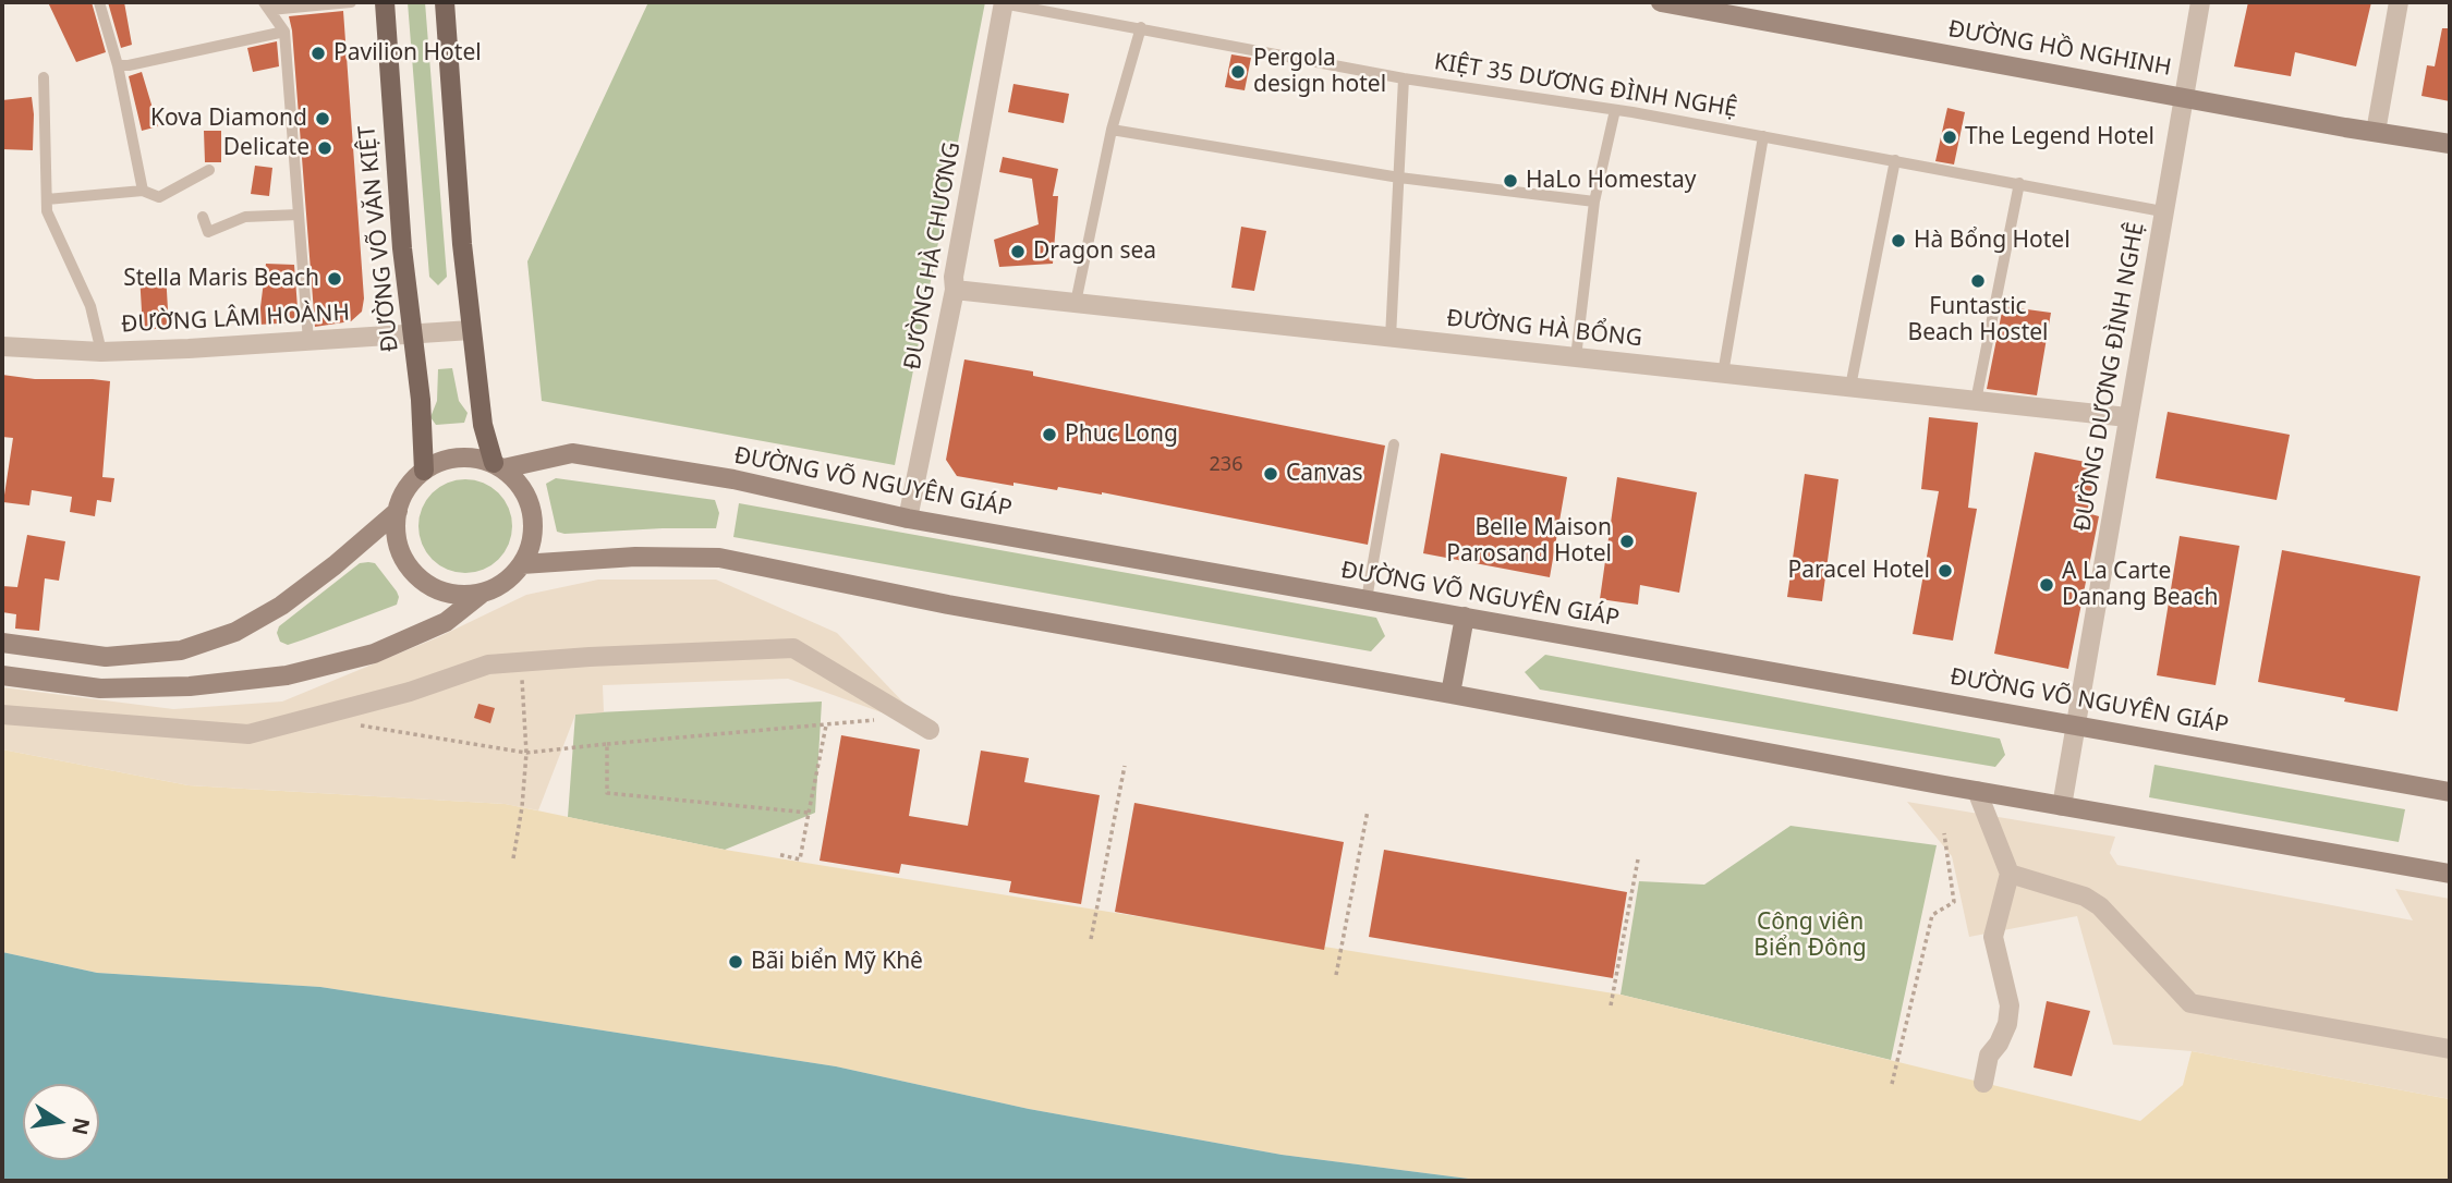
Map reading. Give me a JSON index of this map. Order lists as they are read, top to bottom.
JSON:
{
  "streets": {
    "main road": ["ĐƯỜNG HỒ NGHINH", "ĐƯỜNG VÕ VĂN KIỆT", "ĐƯỜNG VÕ NGUYÊN GIÁP"],
    "street": [
      "ĐƯỜNG HÀ CHƯƠNG",
      "ĐƯỜNG LÂM HOÀNH",
      "ĐƯỜNG HÀ BỔNG",
      "ĐƯỜNG DƯƠNG ĐÌNH NGHỆ"
    ],
    "lane": ["KIỆT 35 DƯƠNG ĐÌNH NGHỆ"]
  },
  "crossings": [
    ["ĐƯỜNG HỒ NGHINH", "ĐƯỜNG DƯƠNG ĐÌNH NGHỆ"],
    ["KIỆT 35 DƯƠNG ĐÌNH NGHỆ", "ĐƯỜNG HÀ CHƯƠNG"],
    ["KIỆT 35 DƯƠNG ĐÌNH NGHỆ", "ĐƯỜNG DƯƠNG ĐÌNH NGHỆ"],
    ["ĐƯỜNG VÕ VĂN KIỆT", "ĐƯỜNG LÂM HOÀNH"],
    ["ĐƯỜNG VÕ VĂN KIỆT", "ĐƯỜNG VÕ NGUYÊN GIÁP"],
    ["ĐƯỜNG HÀ CHƯƠNG", "ĐƯỜNG HÀ BỔNG"],
    ["ĐƯỜNG HÀ CHƯƠNG", "ĐƯỜNG VÕ NGUYÊN GIÁP"],
    ["ĐƯỜNG HÀ BỔNG", "ĐƯỜNG DƯƠNG ĐÌNH NGHỆ"],
    ["ĐƯỜNG DƯƠNG ĐÌNH NGHỆ", "ĐƯỜNG VÕ NGUYÊN GIÁP"]
  ],
  "parks": ["Công viên Biển Đông"],
  "places": [
    "Pavilion Hotel",
    "Pergola design hotel",
    "Kova Diamond",
    "The Legend Hotel",
    "Delicate",
    "HaLo Homestay",
    "Hà Bổng Hotel",
    "Dragon sea",
    "Stella Maris Beach",
    "Funtastic Beach Hostel",
    "Phuc Long",
    "Canvas",
    "Belle Maison Parosand Hotel",
    "Paracel Hotel",
    "A La Carte Danang Beach",
    "Bãi biển Mỹ Khê"
  ],
  "house_numbers": ["236"],
  "north": "right"
}
